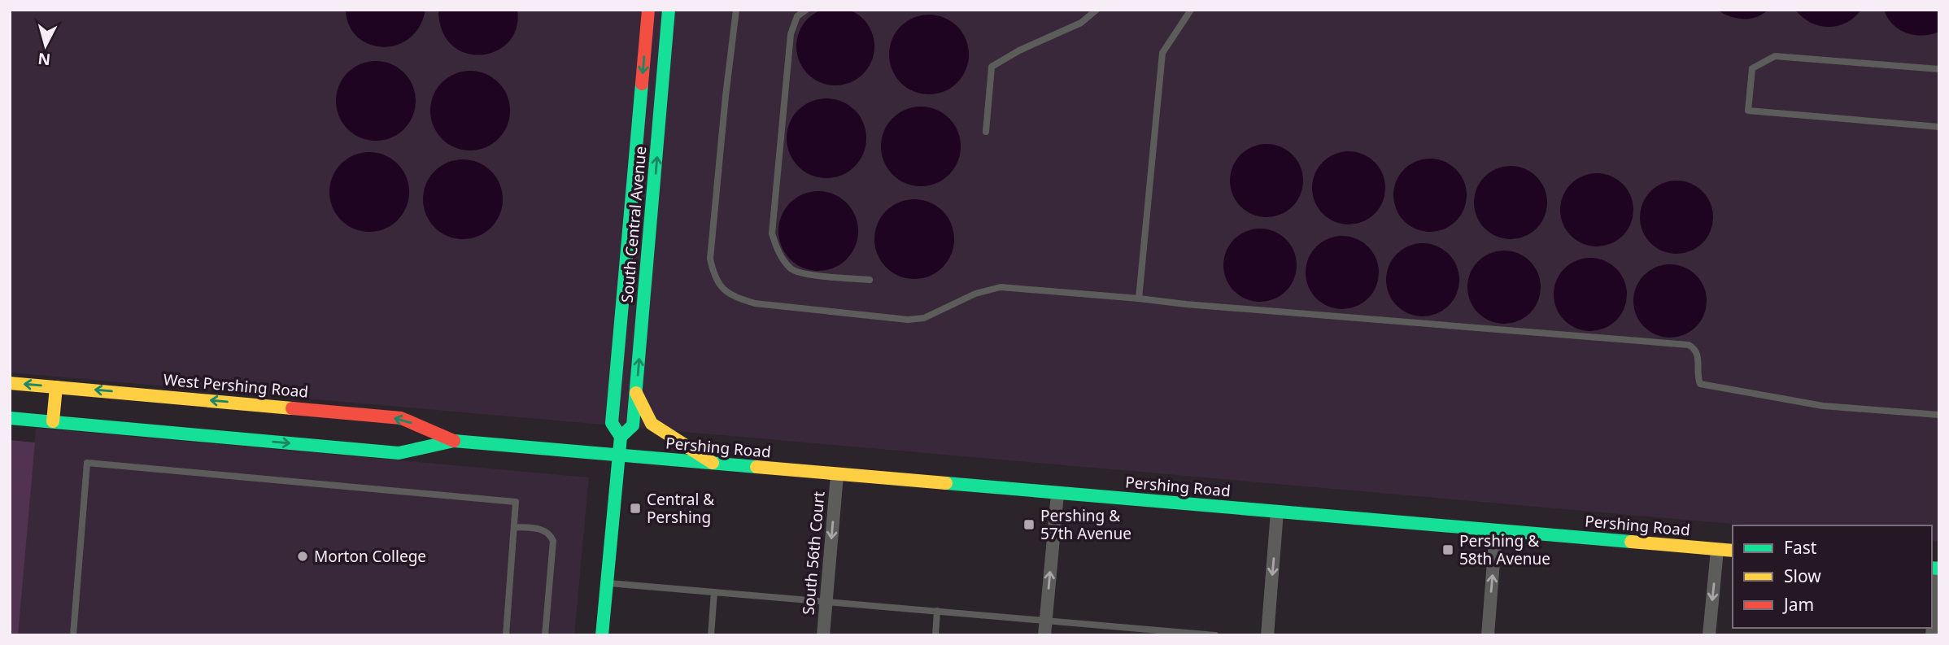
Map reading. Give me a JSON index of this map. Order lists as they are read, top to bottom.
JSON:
{
  "streets": {
    "main road": ["South Central Avenue", "West Pershing Road", "Pershing Road"],
    "street": ["South 56th Court"]
  },
  "crossings": [
    ["South Central Avenue", "West Pershing Road"],
    ["South Central Avenue", "Pershing Road"],
    ["West Pershing Road", "Pershing Road"],
    ["Pershing Road", "South 56th Court"]
  ],
  "one_way": ["South 56th Court"],
  "places": {
    "transit": ["Central & Pershing", "Pershing & 57th Avenue", "Pershing & 58th Avenue"],
    "other": ["Morton College"]
  },
  "legend": ["Fast", "Slow", "Jam"],
  "north": "bottom"
}
